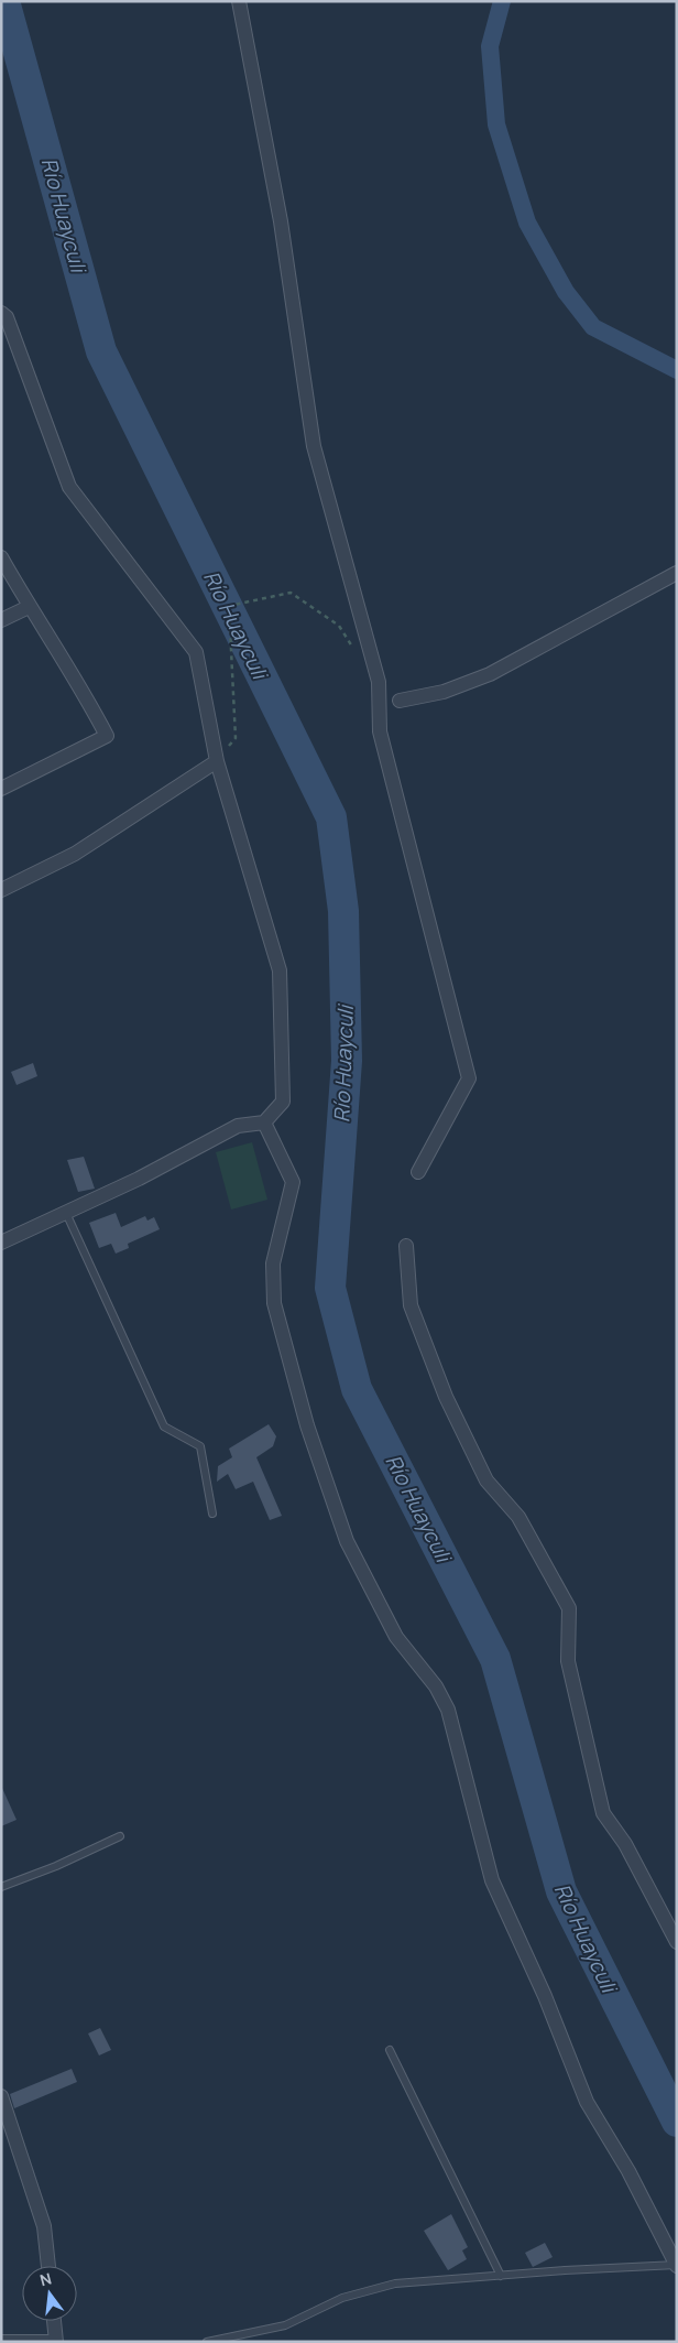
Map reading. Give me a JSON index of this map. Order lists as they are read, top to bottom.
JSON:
{
  "water": ["Río Huayculi"],
  "north": "top"
}
